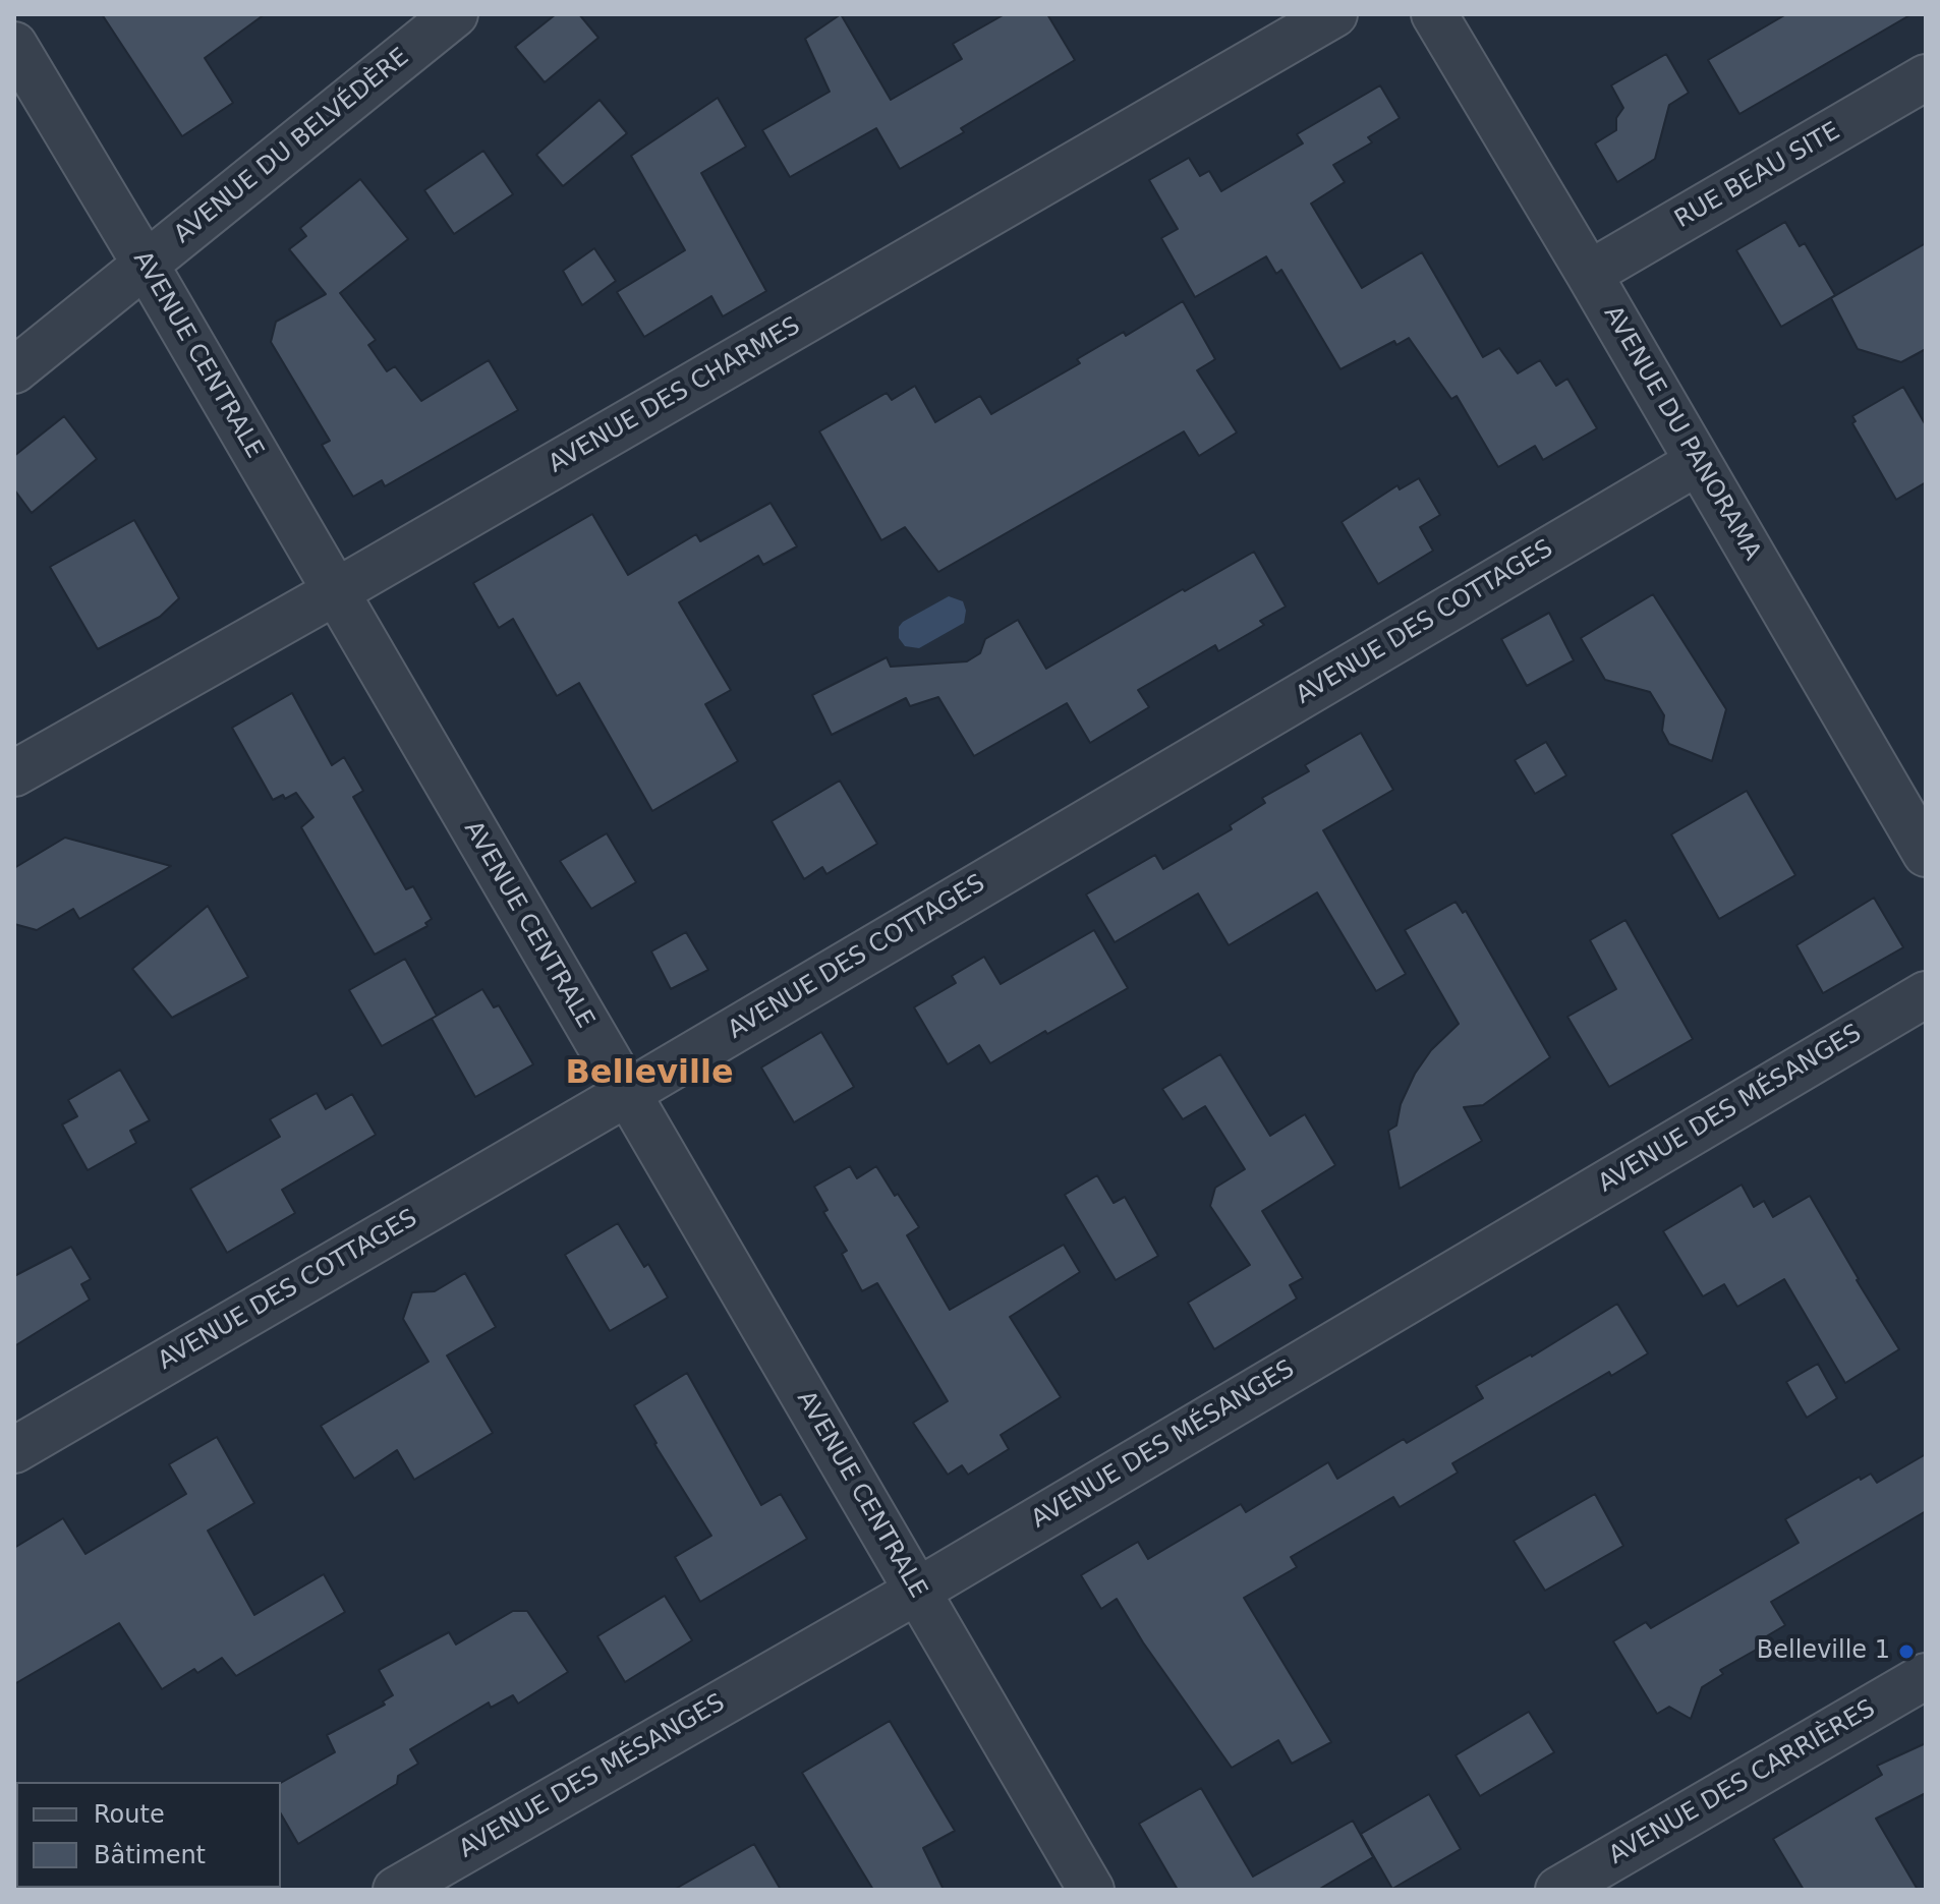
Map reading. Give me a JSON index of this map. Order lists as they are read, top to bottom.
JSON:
{
  "streets": {
    "street": [
      "AVENUE DU BELVÉDÈRE",
      "RUE BEAU SITE",
      "AVENUE CENTRALE",
      "AVENUE DES CHARMES",
      "AVENUE DU PANORAMA",
      "AVENUE DES COTTAGES",
      "AVENUE DES MÉSANGES",
      "AVENUE DES CARRIÈRES"
    ]
  },
  "crossings": [
    ["AVENUE DU BELVÉDÈRE", "AVENUE CENTRALE"],
    ["RUE BEAU SITE", "AVENUE DU PANORAMA"],
    ["AVENUE CENTRALE", "AVENUE DES CHARMES"],
    ["AVENUE CENTRALE", "AVENUE DES COTTAGES"],
    ["AVENUE CENTRALE", "AVENUE DES MÉSANGES"],
    ["AVENUE DU PANORAMA", "AVENUE DES COTTAGES"]
  ],
  "districts": ["Belleville"],
  "places": ["Belleville 1"],
  "legend": ["Route", "Bâtiment"]
}
